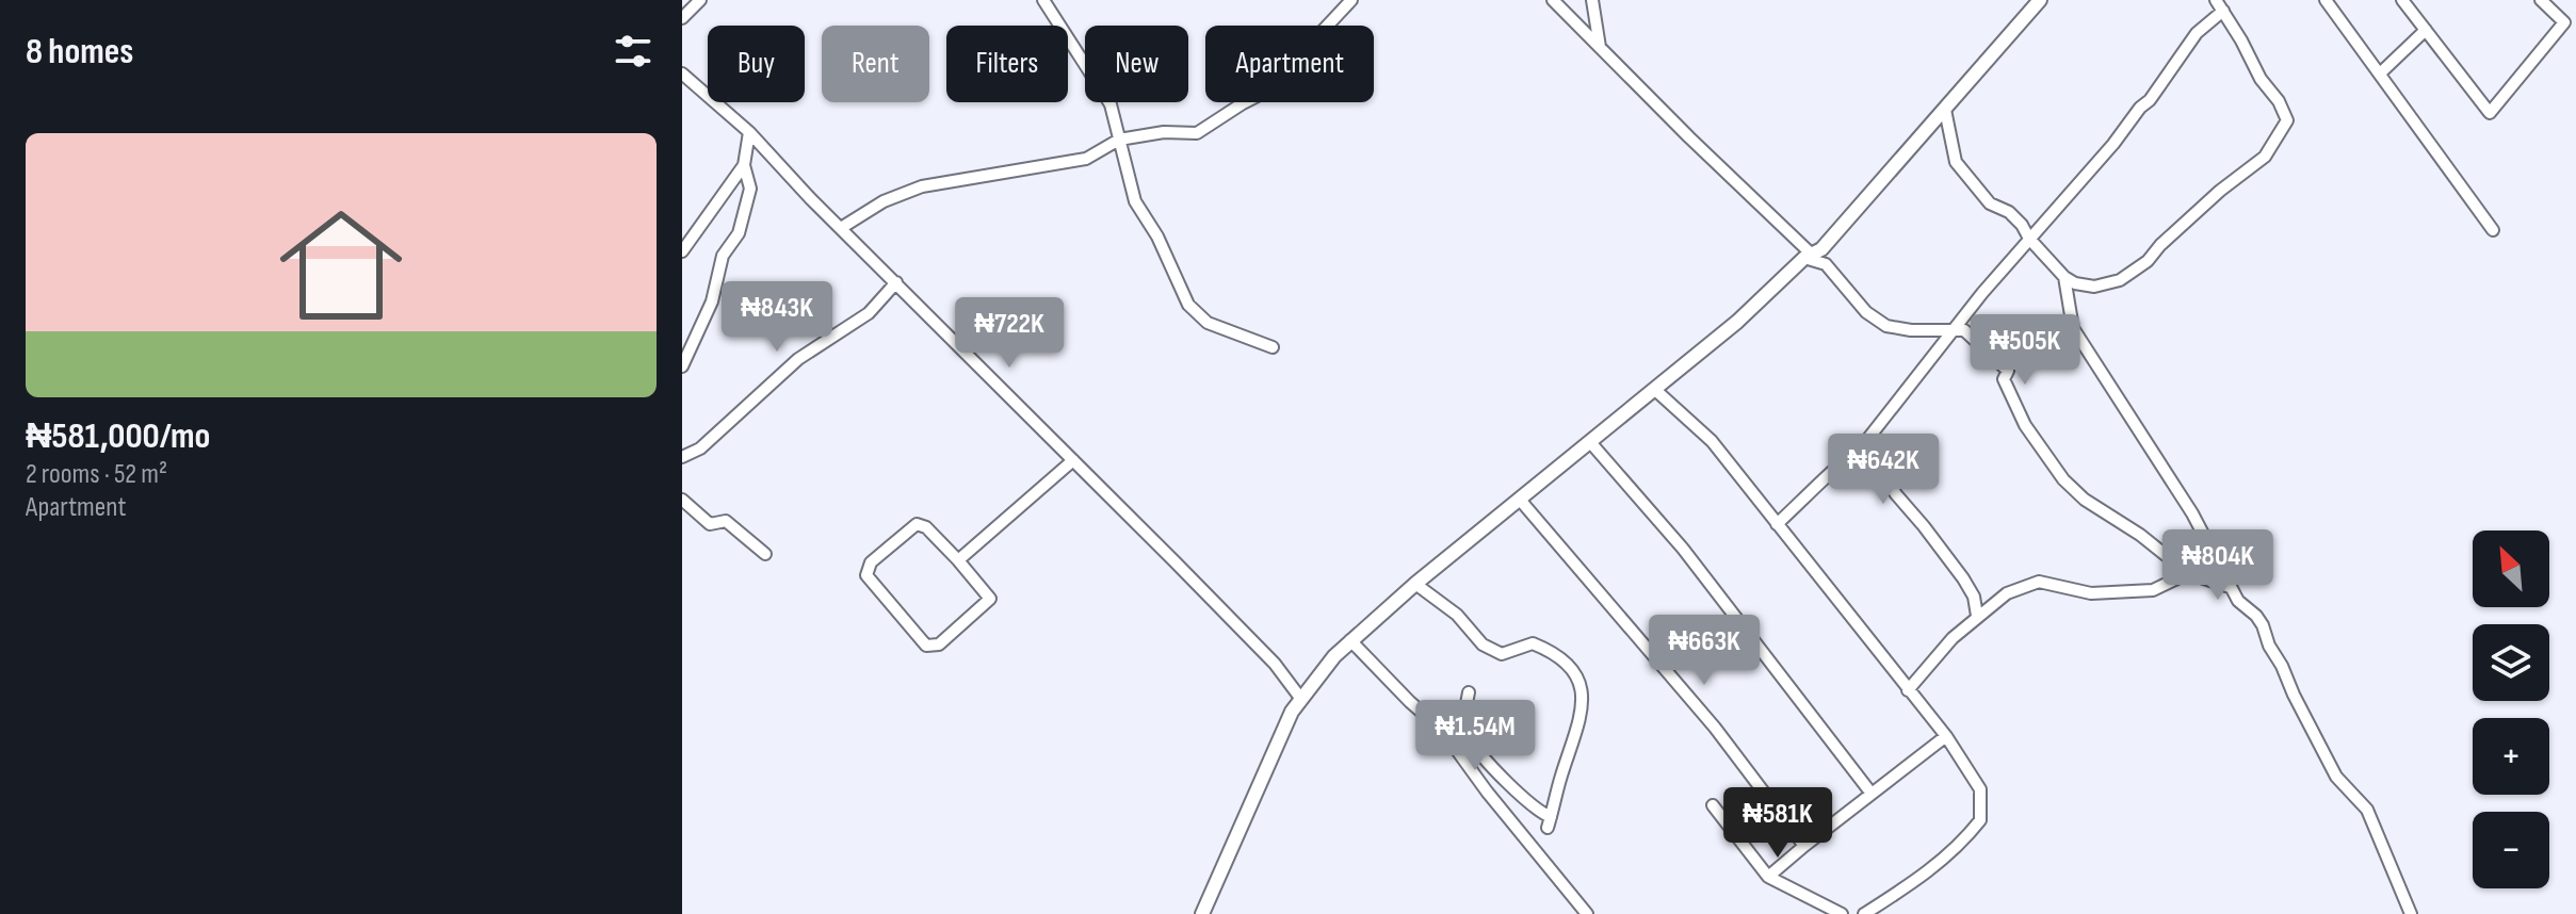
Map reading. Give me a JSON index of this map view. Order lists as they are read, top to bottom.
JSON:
{
  "north": "top left",
  "page": {
    "heading": "8 homes",
    "chip": [
      "Buy",
      "Rent",
      "Filters",
      "New",
      "Apartment"
    ],
    "list": [
      {
        "name": "₦581,000/mo",
        "note": "2 rooms · 52 m² · Apartment"
      }
    ],
    "price": [
      "₦843K",
      "₦722K",
      "₦505K",
      "₦642K",
      "₦804K",
      "₦663K",
      "₦1.54M",
      "₦581K"
    ],
    "map_buttons": ["+", "−"]
  }
}
